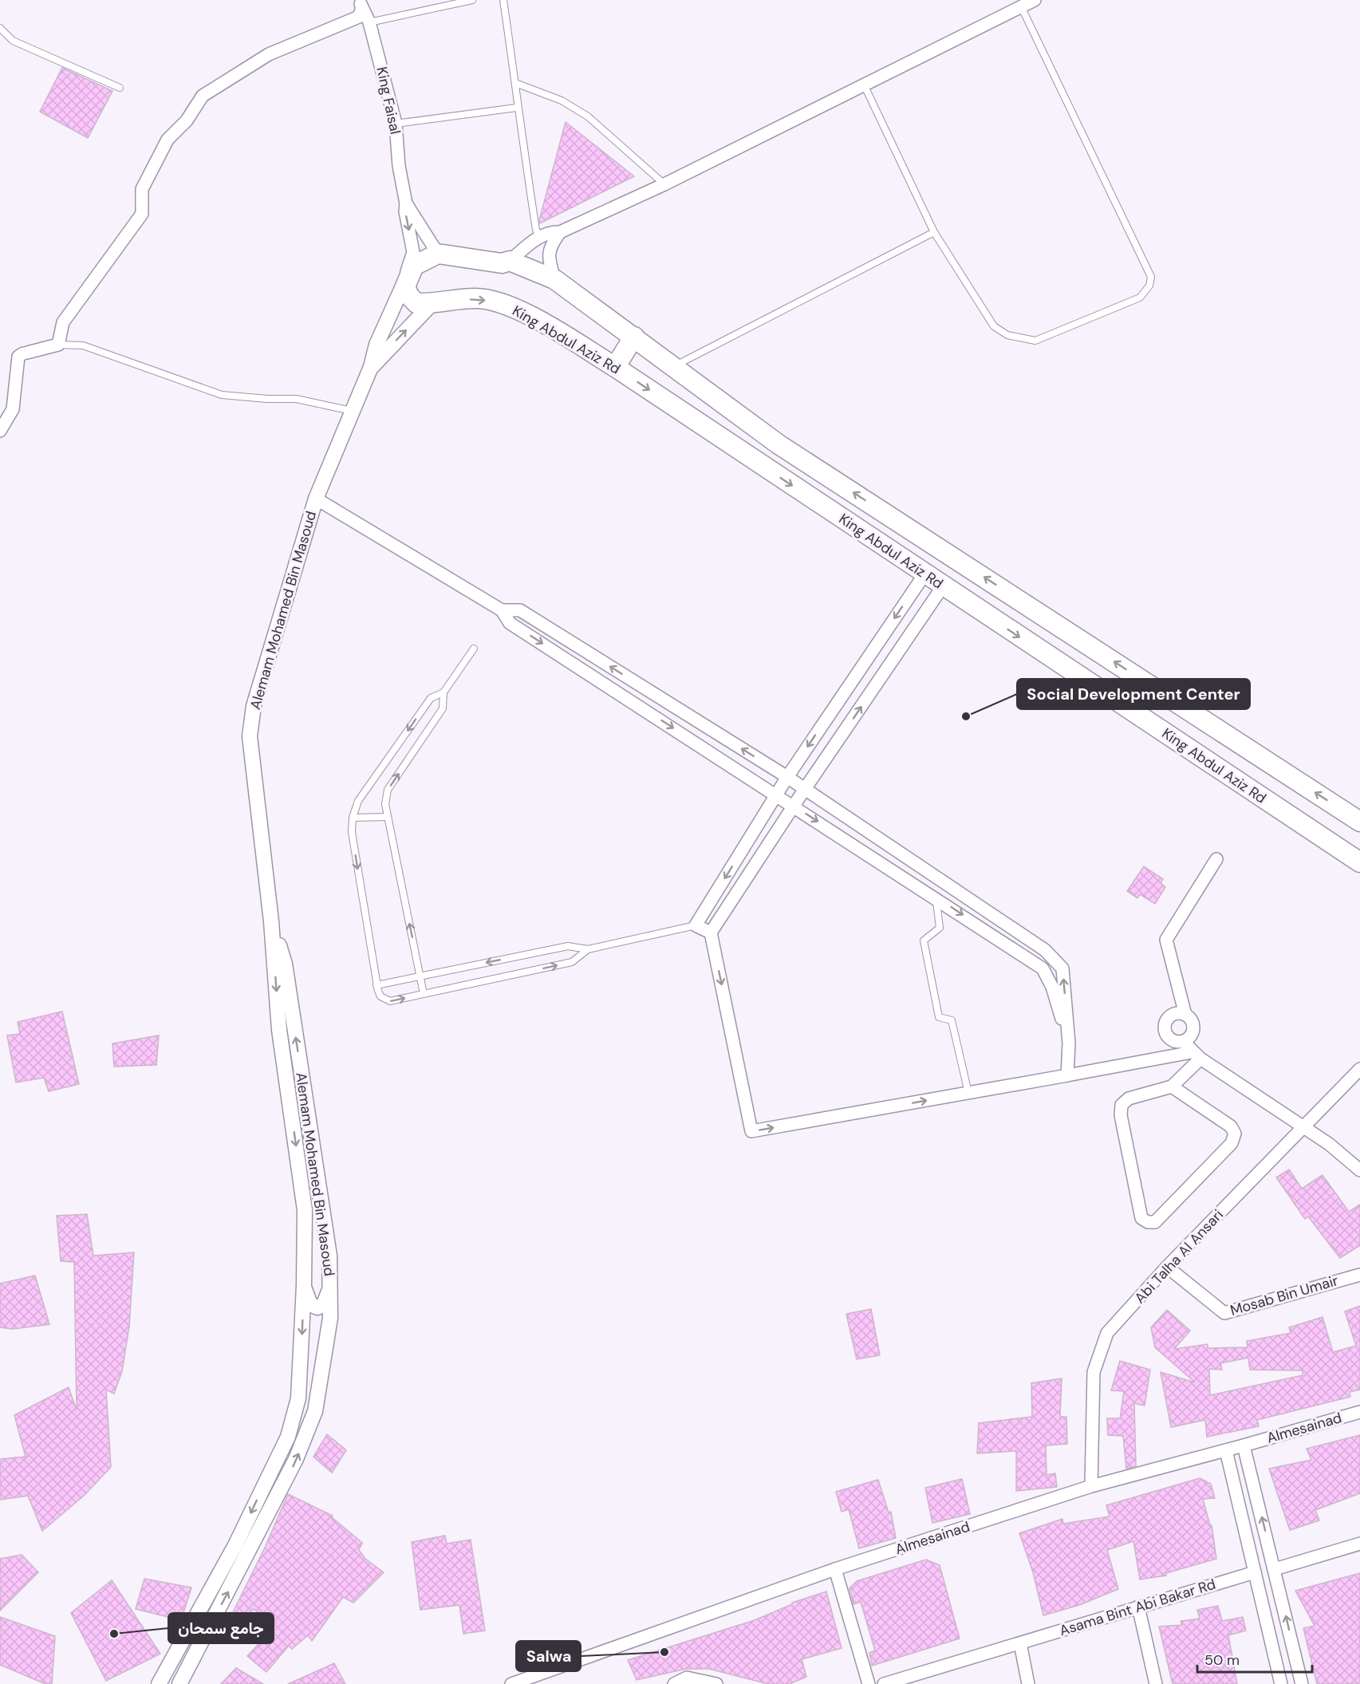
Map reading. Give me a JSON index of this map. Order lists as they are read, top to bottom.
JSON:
{
  "streets": {
    "main road": ["King Abdul Aziz Rd"],
    "street": [
      "King Faisal",
      "Alemam Mohamed Bin Masoud",
      "Abi Talha Al Ansari",
      "Mosab Bin Umair",
      "Almesainad",
      "Asama Bint Abi Bakar Rd"
    ]
  },
  "crossings": [
    ["King Faisal", "Alemam Mohamed Bin Masoud"],
    ["King Abdul Aziz Rd", "Alemam Mohamed Bin Masoud"],
    ["Abi Talha Al Ansari", "Mosab Bin Umair"],
    ["Abi Talha Al Ansari", "Almesainad"]
  ],
  "places": ["Social Development Center", "جامع سمحان", "Salwa"],
  "scale_bar": "50 m"
}
